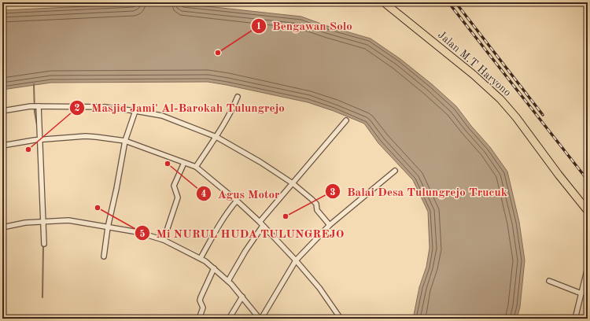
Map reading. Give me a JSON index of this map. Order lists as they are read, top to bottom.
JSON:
{
  "streets": {
    "highway": ["Jalan M.T Haryono"]
  },
  "places": [
    "Bengawan Solo",
    "Masjid Jami' Al-Barokah Tulungrejo",
    "Agus Motor",
    "Mi NURUL HUDA TULUNGREJO",
    "Balai Desa Tulungrejo Trucuk"
  ]
}
